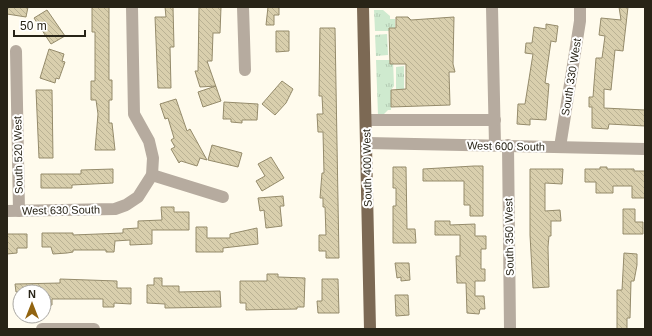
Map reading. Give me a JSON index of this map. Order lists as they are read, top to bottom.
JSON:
{
  "streets": {
    "main road": ["South 400 West"],
    "street": [
      "South 330 West",
      "West 600 South",
      "South 520 West",
      "West 630 South",
      "South 350 West"
    ]
  },
  "crossings": [
    ["South 330 West", "West 600 South"],
    ["West 600 South", "South 400 West"],
    ["West 600 South", "South 350 West"],
    ["South 520 West", "West 630 South"]
  ],
  "scale_bar": "50 m",
  "north": "top"
}
